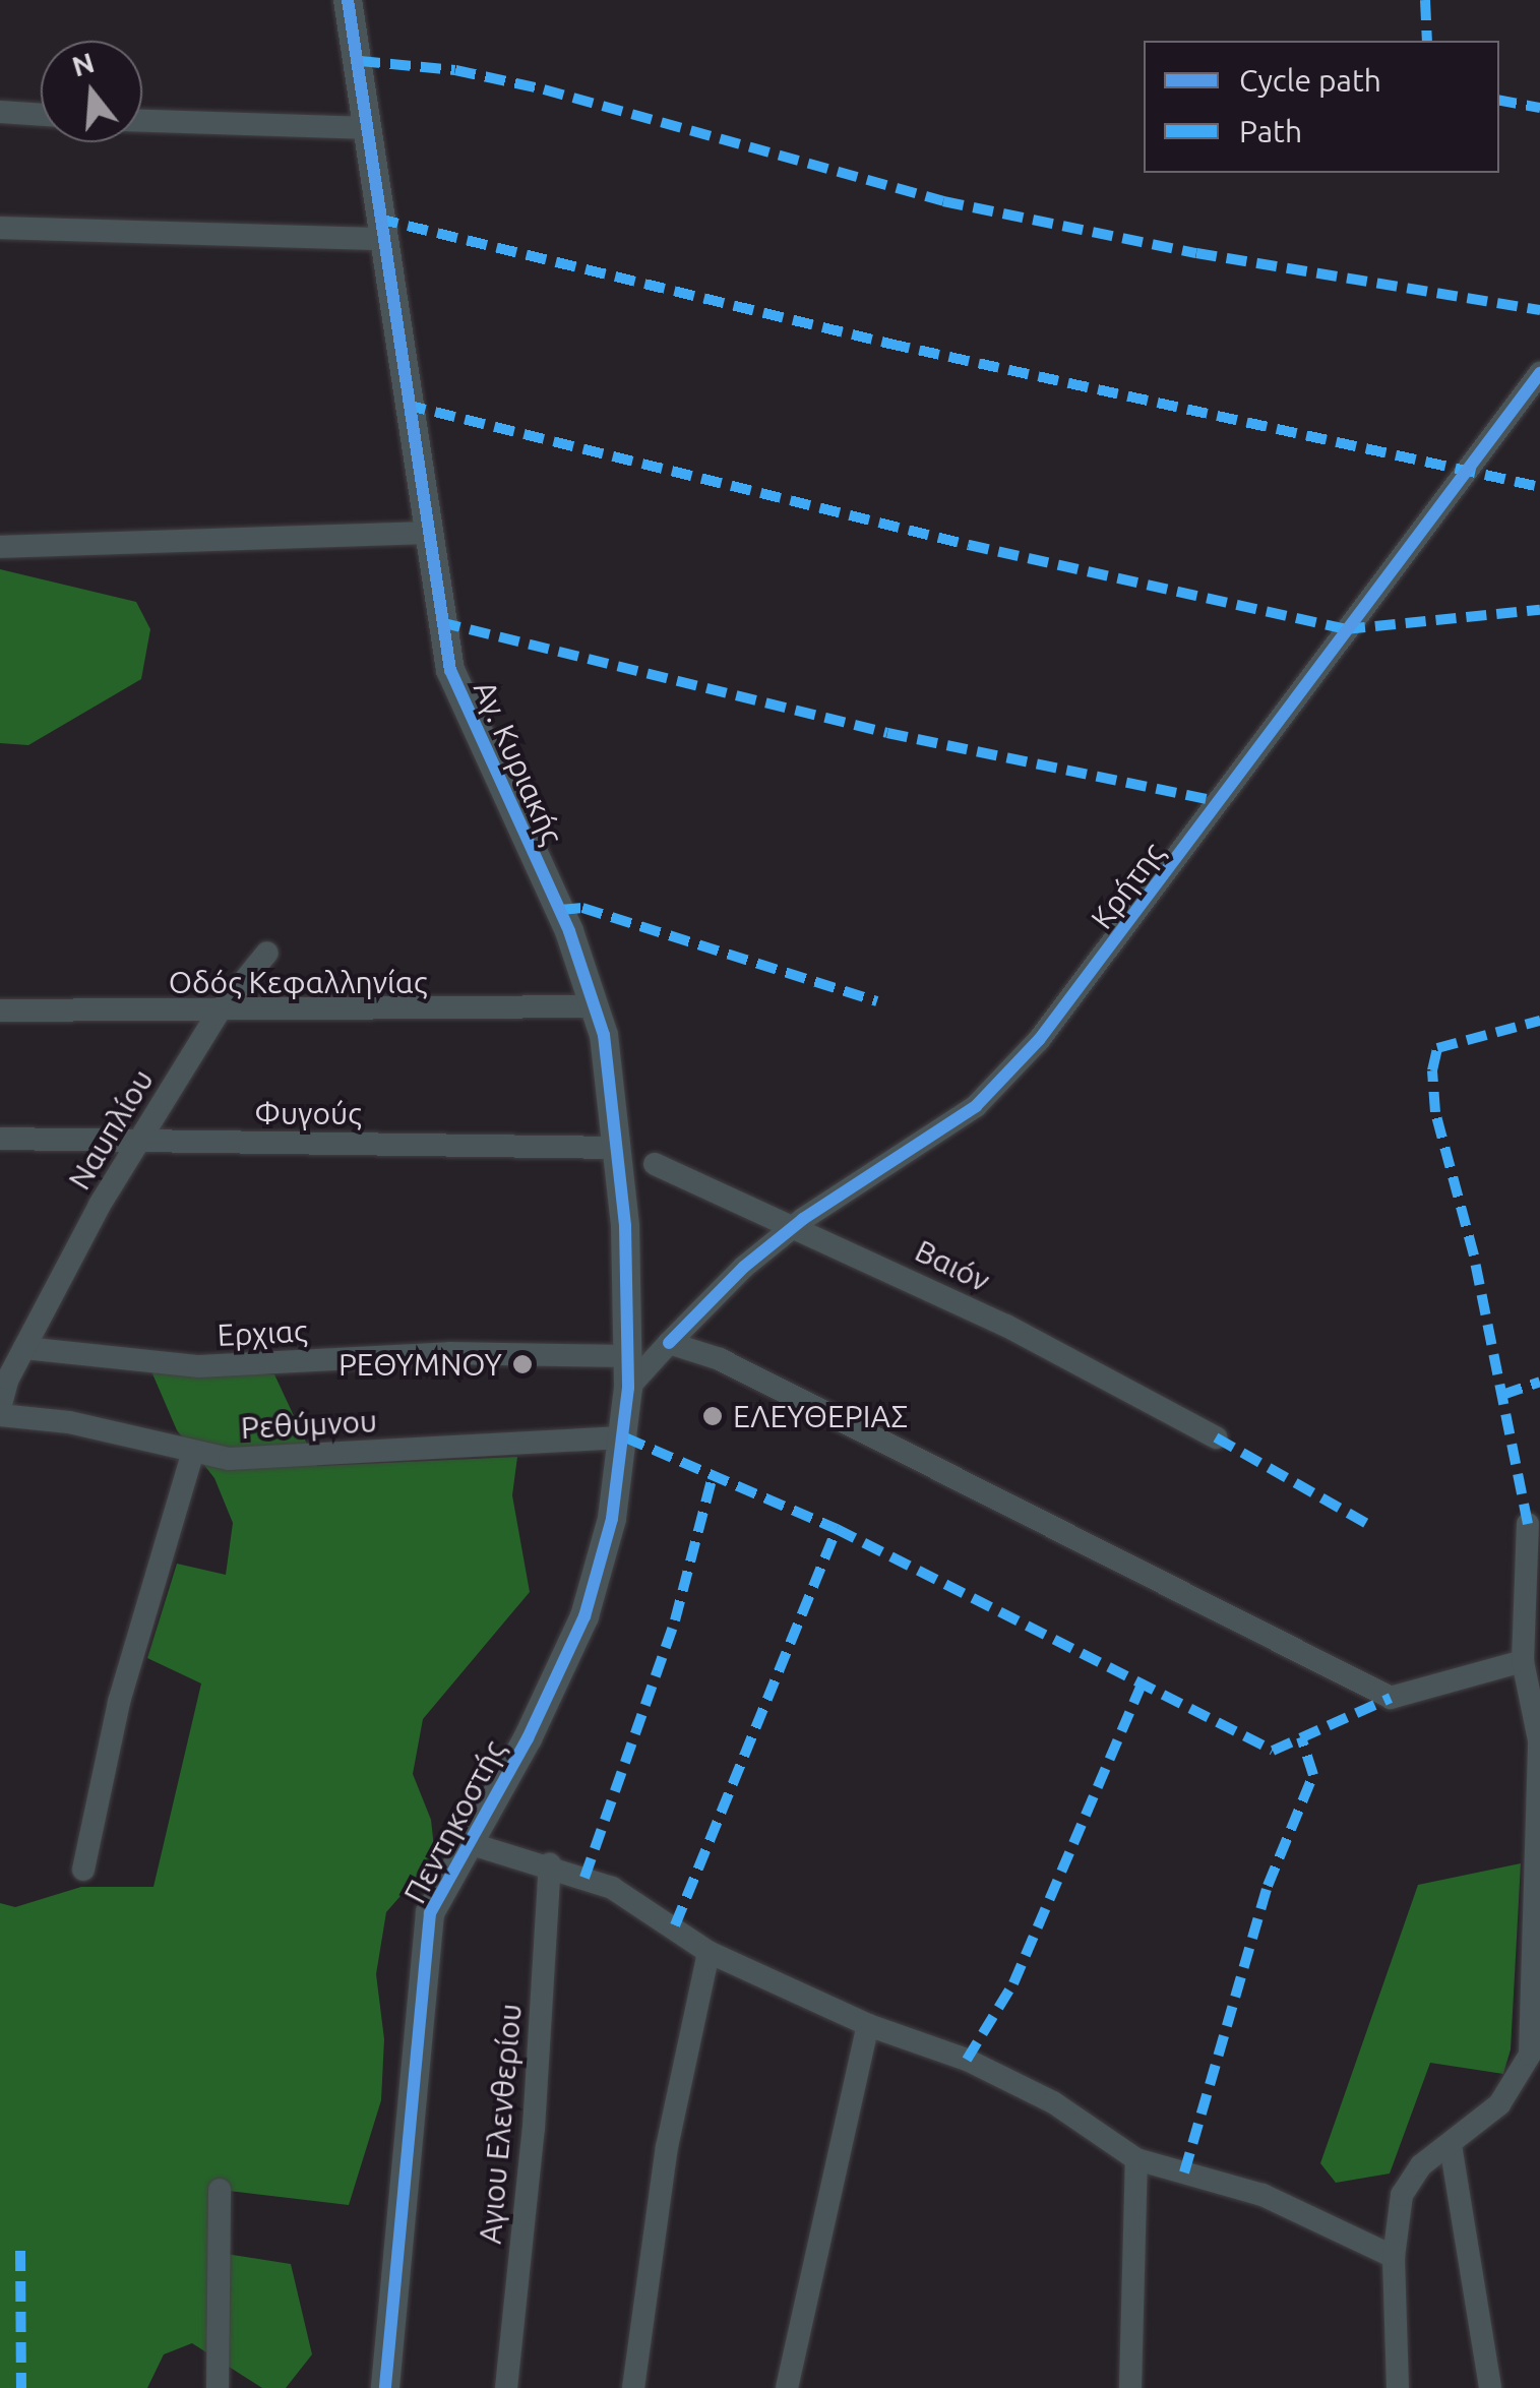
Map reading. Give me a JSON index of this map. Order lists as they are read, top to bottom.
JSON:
{
  "streets": {
    "street": [
      "Αγ. Κυριακής",
      "Κρήτης",
      "Οδός Κεφαλληνίας",
      "Φυγούς",
      "Ναυπλίου",
      "Βαιόν",
      "Ερχιας",
      "Ρεθύμνου",
      "Πεντηκοστής",
      "Αγιου Ελενθερίου"
    ]
  },
  "crossings": [
    ["Αγ. Κυριακής", "Οδός Κεφαλληνίας"],
    ["Αγ. Κυριακής", "Φυγούς"],
    ["Αγ. Κυριακής", "Ερχιας"],
    ["Αγ. Κυριακής", "Πεντηκοστής"],
    ["Κρήτης", "Βαιόν"],
    ["Κρήτης", "Πεντηκοστής"],
    ["Οδός Κεφαλληνίας", "Ναυπλίου"],
    ["Φυγούς", "Ναυπλίου"],
    ["Ναυπλίου", "Ερχιας"],
    ["Ναυπλίου", "Ρεθύμνου"],
    ["Ερχιας", "Πεντηκοστής"],
    ["Ρεθύμνου", "Πεντηκοστής"]
  ],
  "places": ["ΡΕΘΥΜΝΟΥ", "ΕΛΕΥΘΕΡΙΑΣ"],
  "legend": ["Cycle path", "Path"],
  "north": "top"
}
